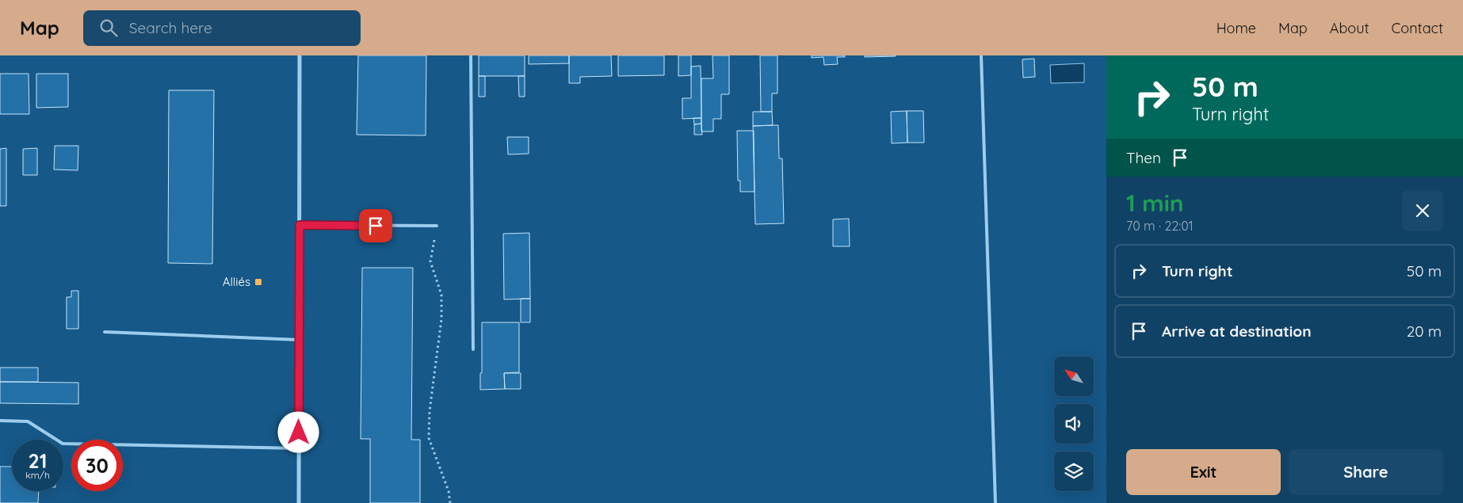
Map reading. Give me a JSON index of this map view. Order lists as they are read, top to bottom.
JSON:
{
  "places": {
    "transit": ["Alliés"]
  },
  "north": "top left",
  "page": {
    "header": "Map",
    "search": "Search here",
    "nav": [
      "Home",
      "Map",
      "About",
      "Contact"
    ],
    "turn": ["50 m", "Turn right"],
    "then": "Then",
    "heading": ["1 min", "70 m · 22:01"],
    "list": [
      {
        "name": "Turn right",
        "value": "50 m"
      },
      {
        "name": "Arrive at destination",
        "value": "20 m"
      }
    ],
    "speed": "21 km/h",
    "limit": "30",
    "buttons": ["Exit", "Share"]
  }
}
